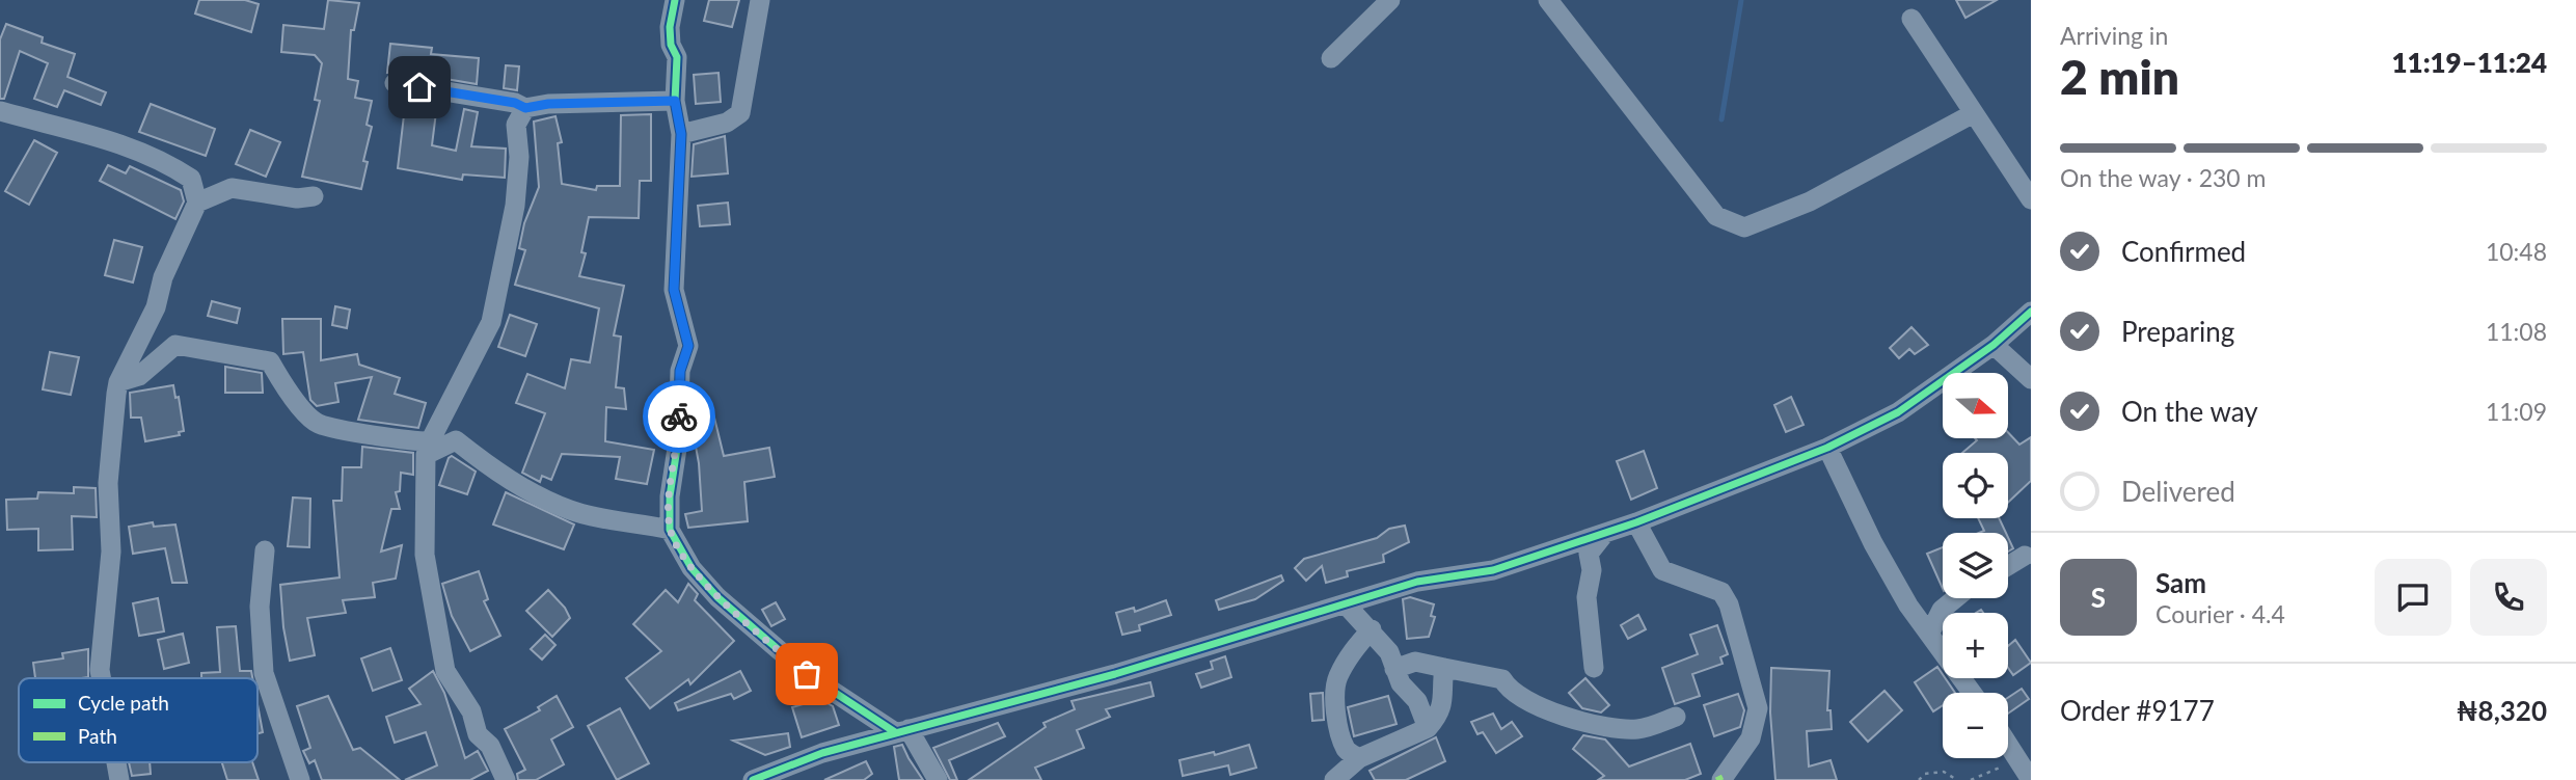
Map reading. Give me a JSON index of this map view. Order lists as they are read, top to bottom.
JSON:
{
  "legend": ["Cycle path", "Path"],
  "north": "right",
  "page": {
    "heading": ["2 min", "Arriving in", "11:19–11:24"],
    "panel": [
      "Sam",
      "Courier · 4.4",
      "Order #9177",
      "₦8,320"
    ],
    "bar": "On the way · 230 m",
    "list": [
      ["Confirmed", "10:48"],
      ["Preparing", "11:08"],
      ["On the way", "11:09"],
      "Delivered"
    ],
    "map_buttons": ["+", "−"],
    "round": "S"
  }
}
